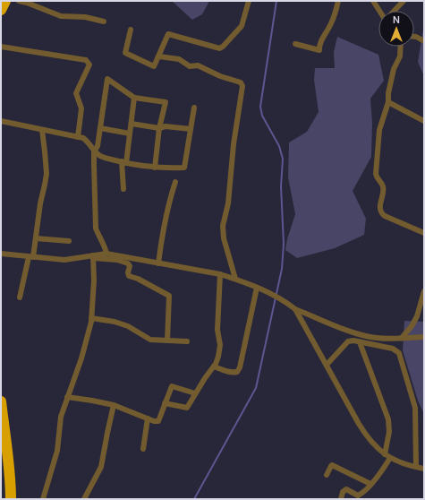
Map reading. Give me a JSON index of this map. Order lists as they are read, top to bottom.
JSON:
{
  "north": "top"
}
